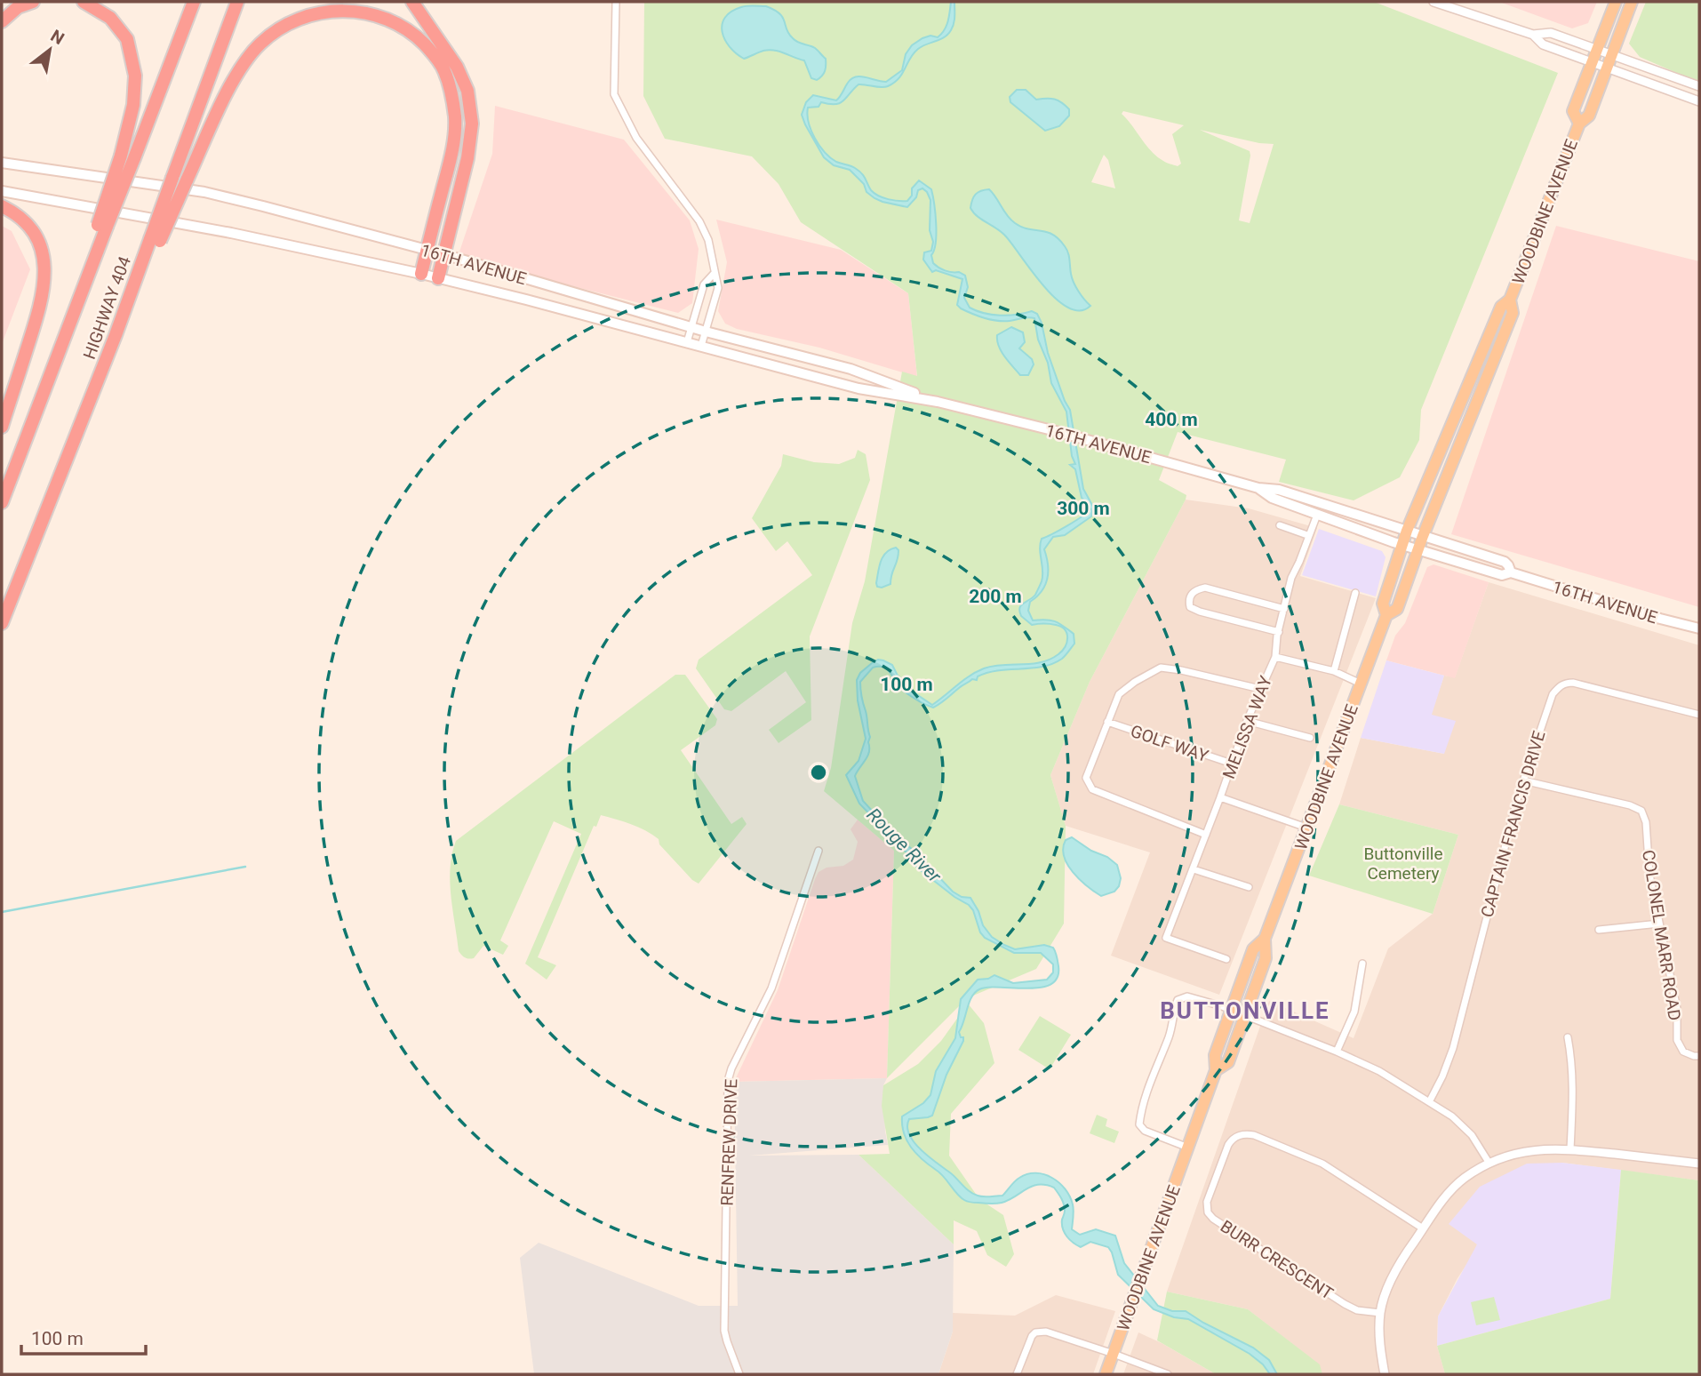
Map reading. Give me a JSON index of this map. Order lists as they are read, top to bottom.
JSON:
{
  "streets": {
    "highway": ["HIGHWAY 404"],
    "main road": ["WOODBINE AVENUE", "16TH AVENUE"],
    "street": [
      "MELISSA WAY",
      "GOLF WAY",
      "CAPTAIN FRANCIS DRIVE",
      "COLONEL MARR ROAD",
      "RENFREW DRIVE",
      "BURR CRESCENT"
    ]
  },
  "crossings": [
    ["WOODBINE AVENUE", "16TH AVENUE"],
    ["16TH AVENUE", "MELISSA WAY"],
    ["MELISSA WAY", "GOLF WAY"],
    ["CAPTAIN FRANCIS DRIVE", "COLONEL MARR ROAD"]
  ],
  "districts": ["BUTTONVILLE"],
  "water": ["Rouge River"],
  "parks": ["Buttonville Cemetery"],
  "scale_bar": "100 m",
  "north": "top right",
  "rings": [
    "400 m",
    "300 m",
    "200 m",
    "100 m"
  ]
}
